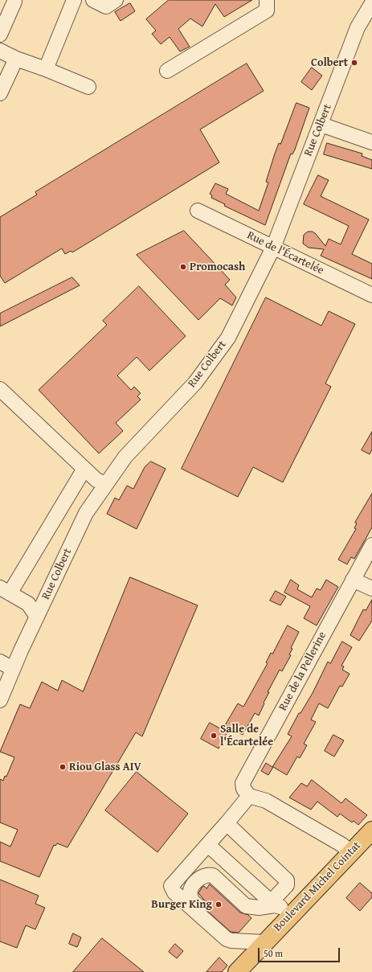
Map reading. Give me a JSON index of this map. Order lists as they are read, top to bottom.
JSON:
{
  "streets": {
    "main road": ["Boulevard Michel Cointat"],
    "street": ["Rue Colbert", "Rue de l'Écartelée", "Rue de la Pellerine"]
  },
  "crossings": [
    ["Rue Colbert", "Rue de l'Écartelée"]
  ],
  "places": [
    "Colbert",
    "Promocash",
    "Salle de l'Écartelée",
    "Riou Glass AIV",
    "Burger King"
  ],
  "scale_bar": "50 m"
}
